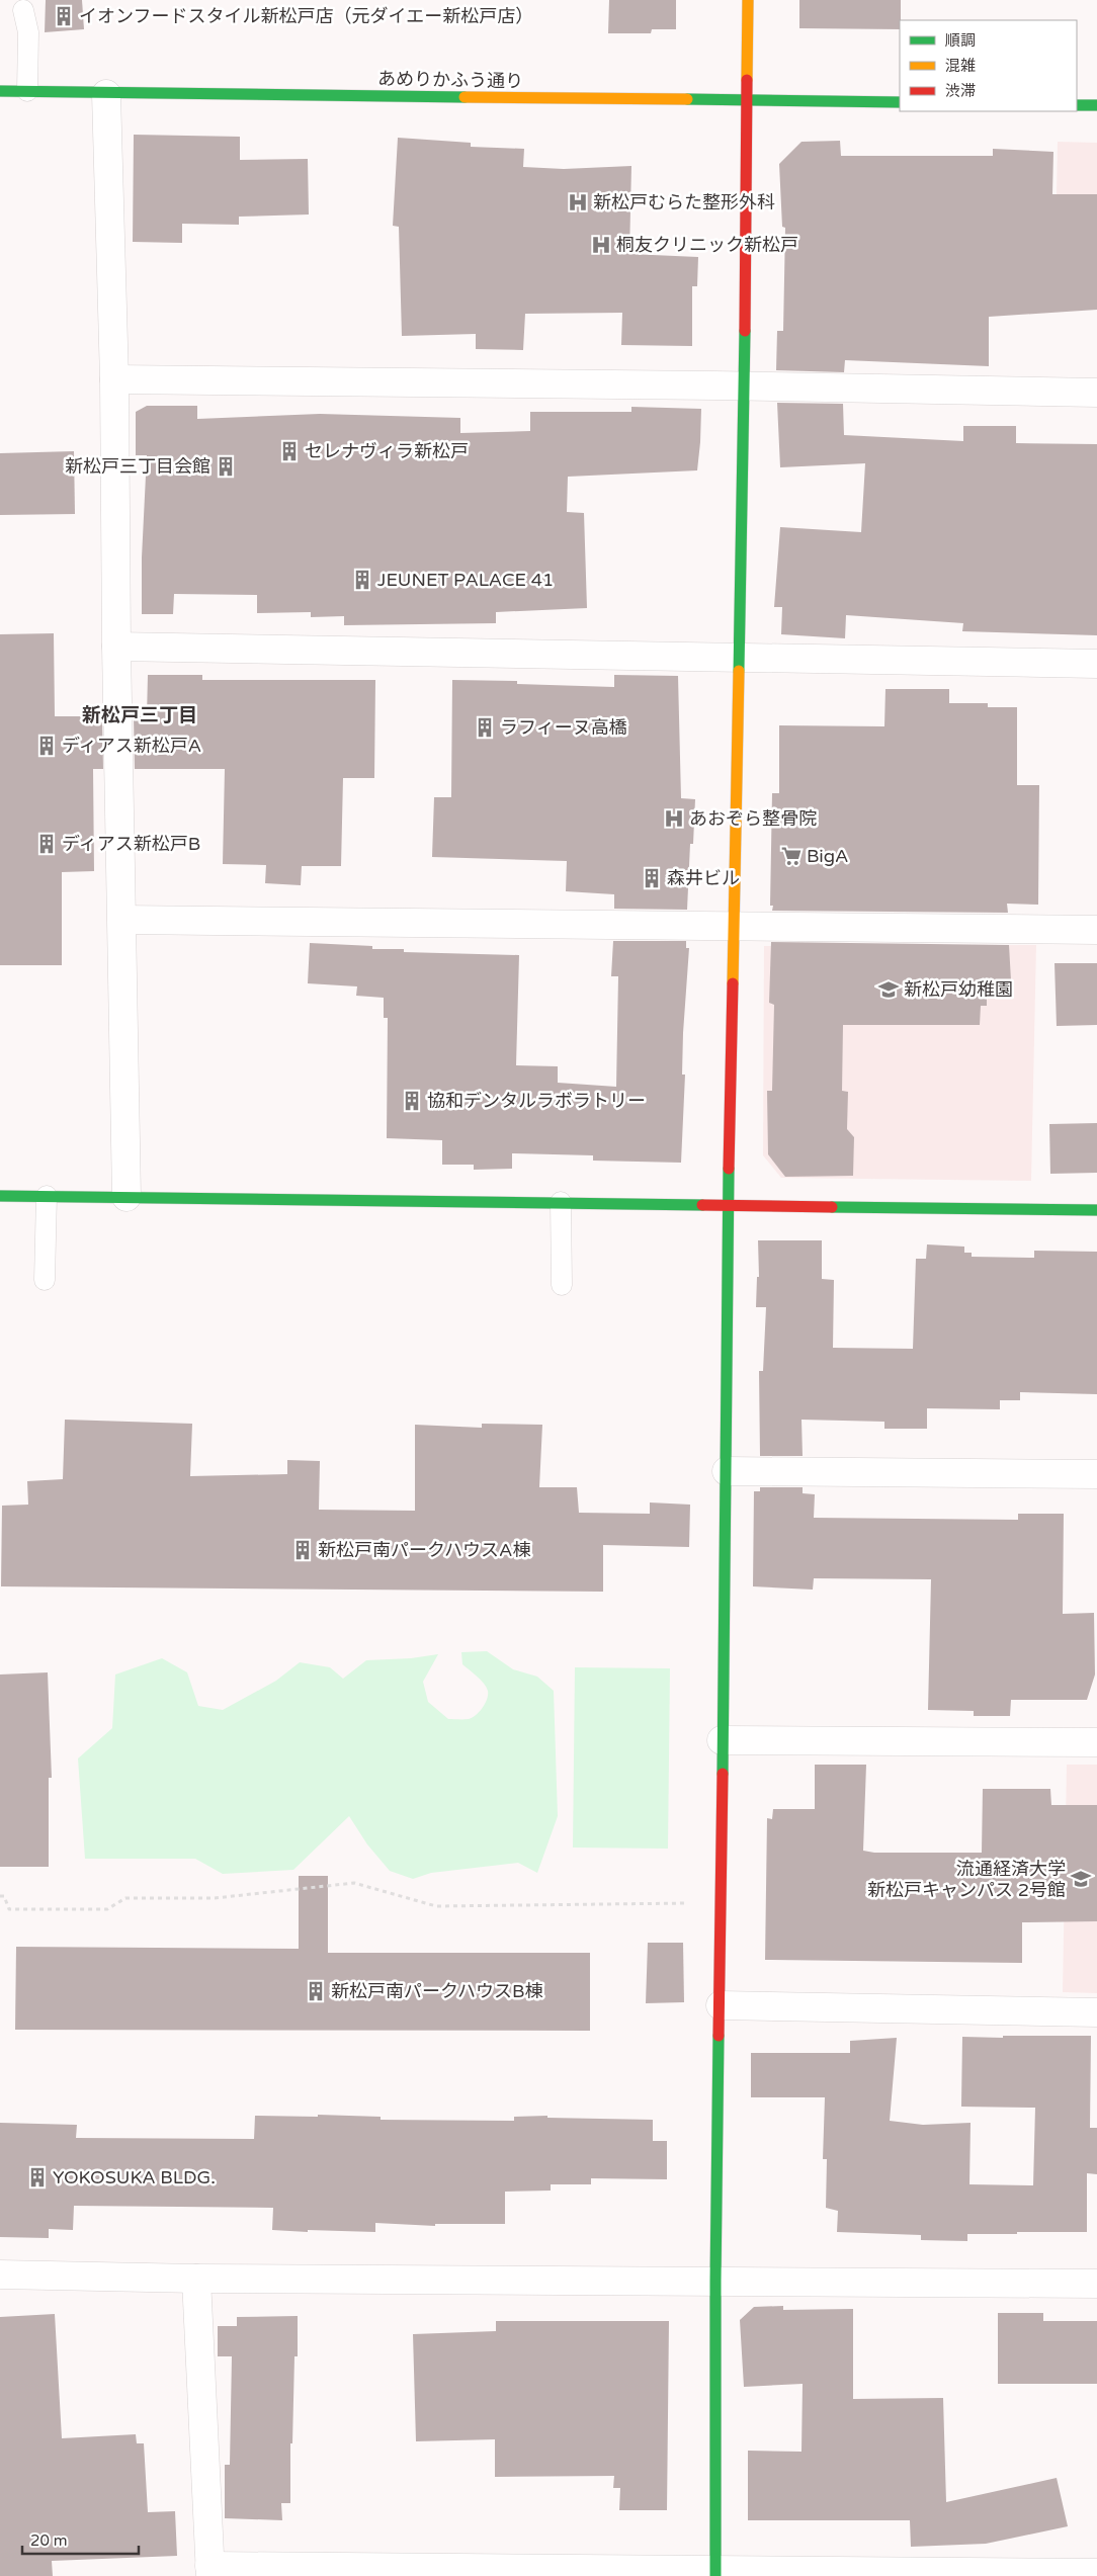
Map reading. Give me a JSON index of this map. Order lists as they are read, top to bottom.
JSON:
{
  "streets": {
    "street": ["あめりかふう通り"]
  },
  "districts": ["新松戸三丁目"],
  "places": {
    "building": [
      "イオンフードスタイル新松戸店（元ダイエー新松戸店）",
      "セレナヴィラ新松戸",
      "新松戸三丁目会館",
      "JEUNET PALACE 41",
      "ラフィーヌ高橋",
      "ディアス新松戸A",
      "ディアス新松戸B",
      "森井ビル",
      "協和デンタルラボラトリー",
      "新松戸南パークハウスA棟",
      "新松戸南パークハウスB棟",
      "YOKOSUKA BLDG."
    ],
    "hospital": ["新松戸むらた整形外科", "桐友クリニック新松戸", "あおぞら整骨院"],
    "supermarket": ["BigA"],
    "school or university": ["新松戸幼稚園", "流通経済大学 新松戸キャンパス 2号館"]
  },
  "legend": ["順調", "混雑", "渋滞"],
  "scale_bar": "20 m"
}
